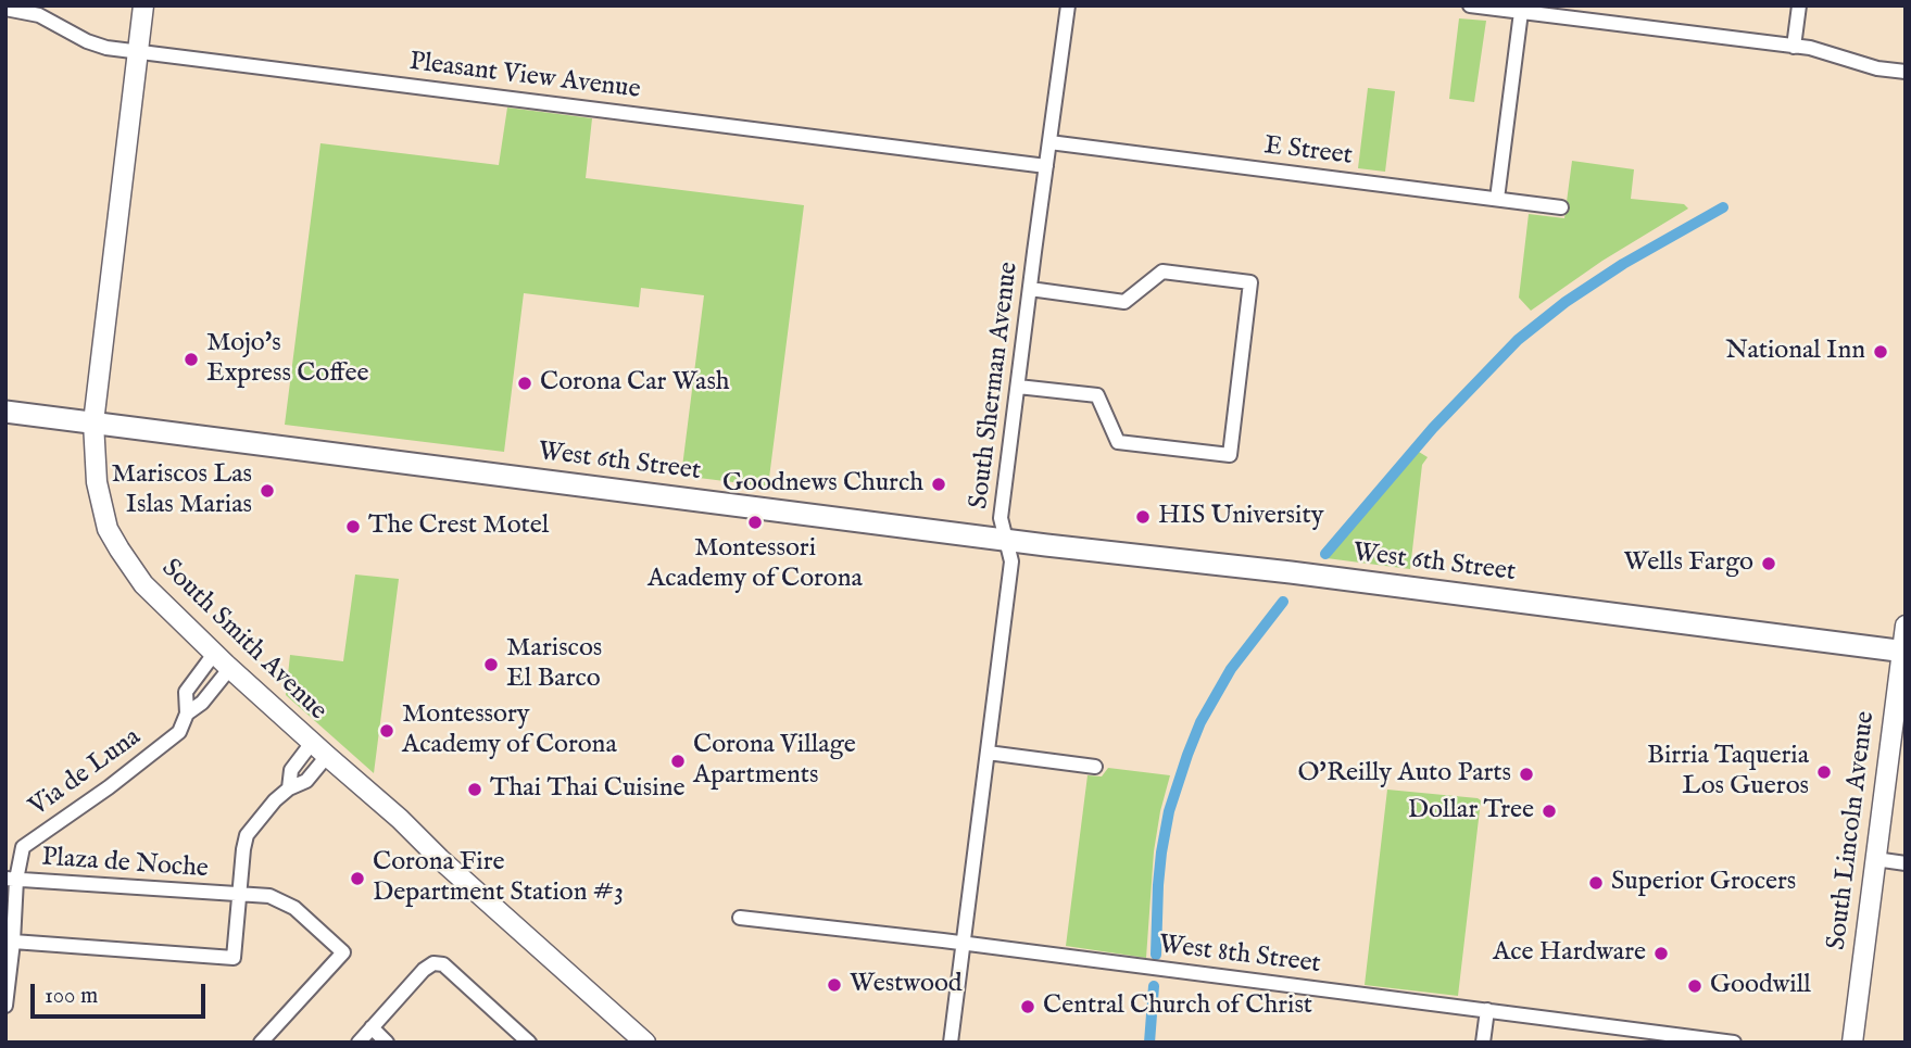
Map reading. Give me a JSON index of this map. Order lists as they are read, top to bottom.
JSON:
{
  "streets": {
    "main road": ["West 6th Street", "South Smith Avenue", "South Lincoln Avenue"],
    "street": [
      "Pleasant View Avenue",
      "E Street",
      "South Sherman Avenue",
      "Via de Luna",
      "Plaza de Noche",
      "West 8th Street"
    ]
  },
  "crossings": [
    ["Pleasant View Avenue", "South Sherman Avenue"],
    ["Pleasant View Avenue", "South Smith Avenue"],
    ["E Street", "South Sherman Avenue"],
    ["South Sherman Avenue", "West 6th Street"],
    ["South Sherman Avenue", "West 8th Street"],
    ["West 6th Street", "South Smith Avenue"],
    ["West 6th Street", "South Lincoln Avenue"],
    ["South Smith Avenue", "Via de Luna"],
    ["South Smith Avenue", "Plaza de Noche"],
    ["Via de Luna", "Plaza de Noche"]
  ],
  "places": [
    "National Inn",
    "Mojo's Express Coffee",
    "Corona Car Wash",
    "Goodnews Church",
    "Mariscos Las Islas Marias",
    "HIS University",
    "Montessori Academy of Corona",
    "The Crest Motel",
    "Wells Fargo",
    "Mariscos El Barco",
    "Montessory Academy of Corona",
    "Corona Village Apartments",
    "Birria Taqueria Los Gueros",
    "O'Reilly Auto Parts",
    "Thai Thai Cuisine",
    "Dollar Tree",
    "Corona Fire Department Station #3",
    "Superior Grocers",
    "Ace Hardware",
    "Westwood",
    "Goodwill",
    "Central Church of Christ"
  ],
  "scale_bar": "100 m"
}
